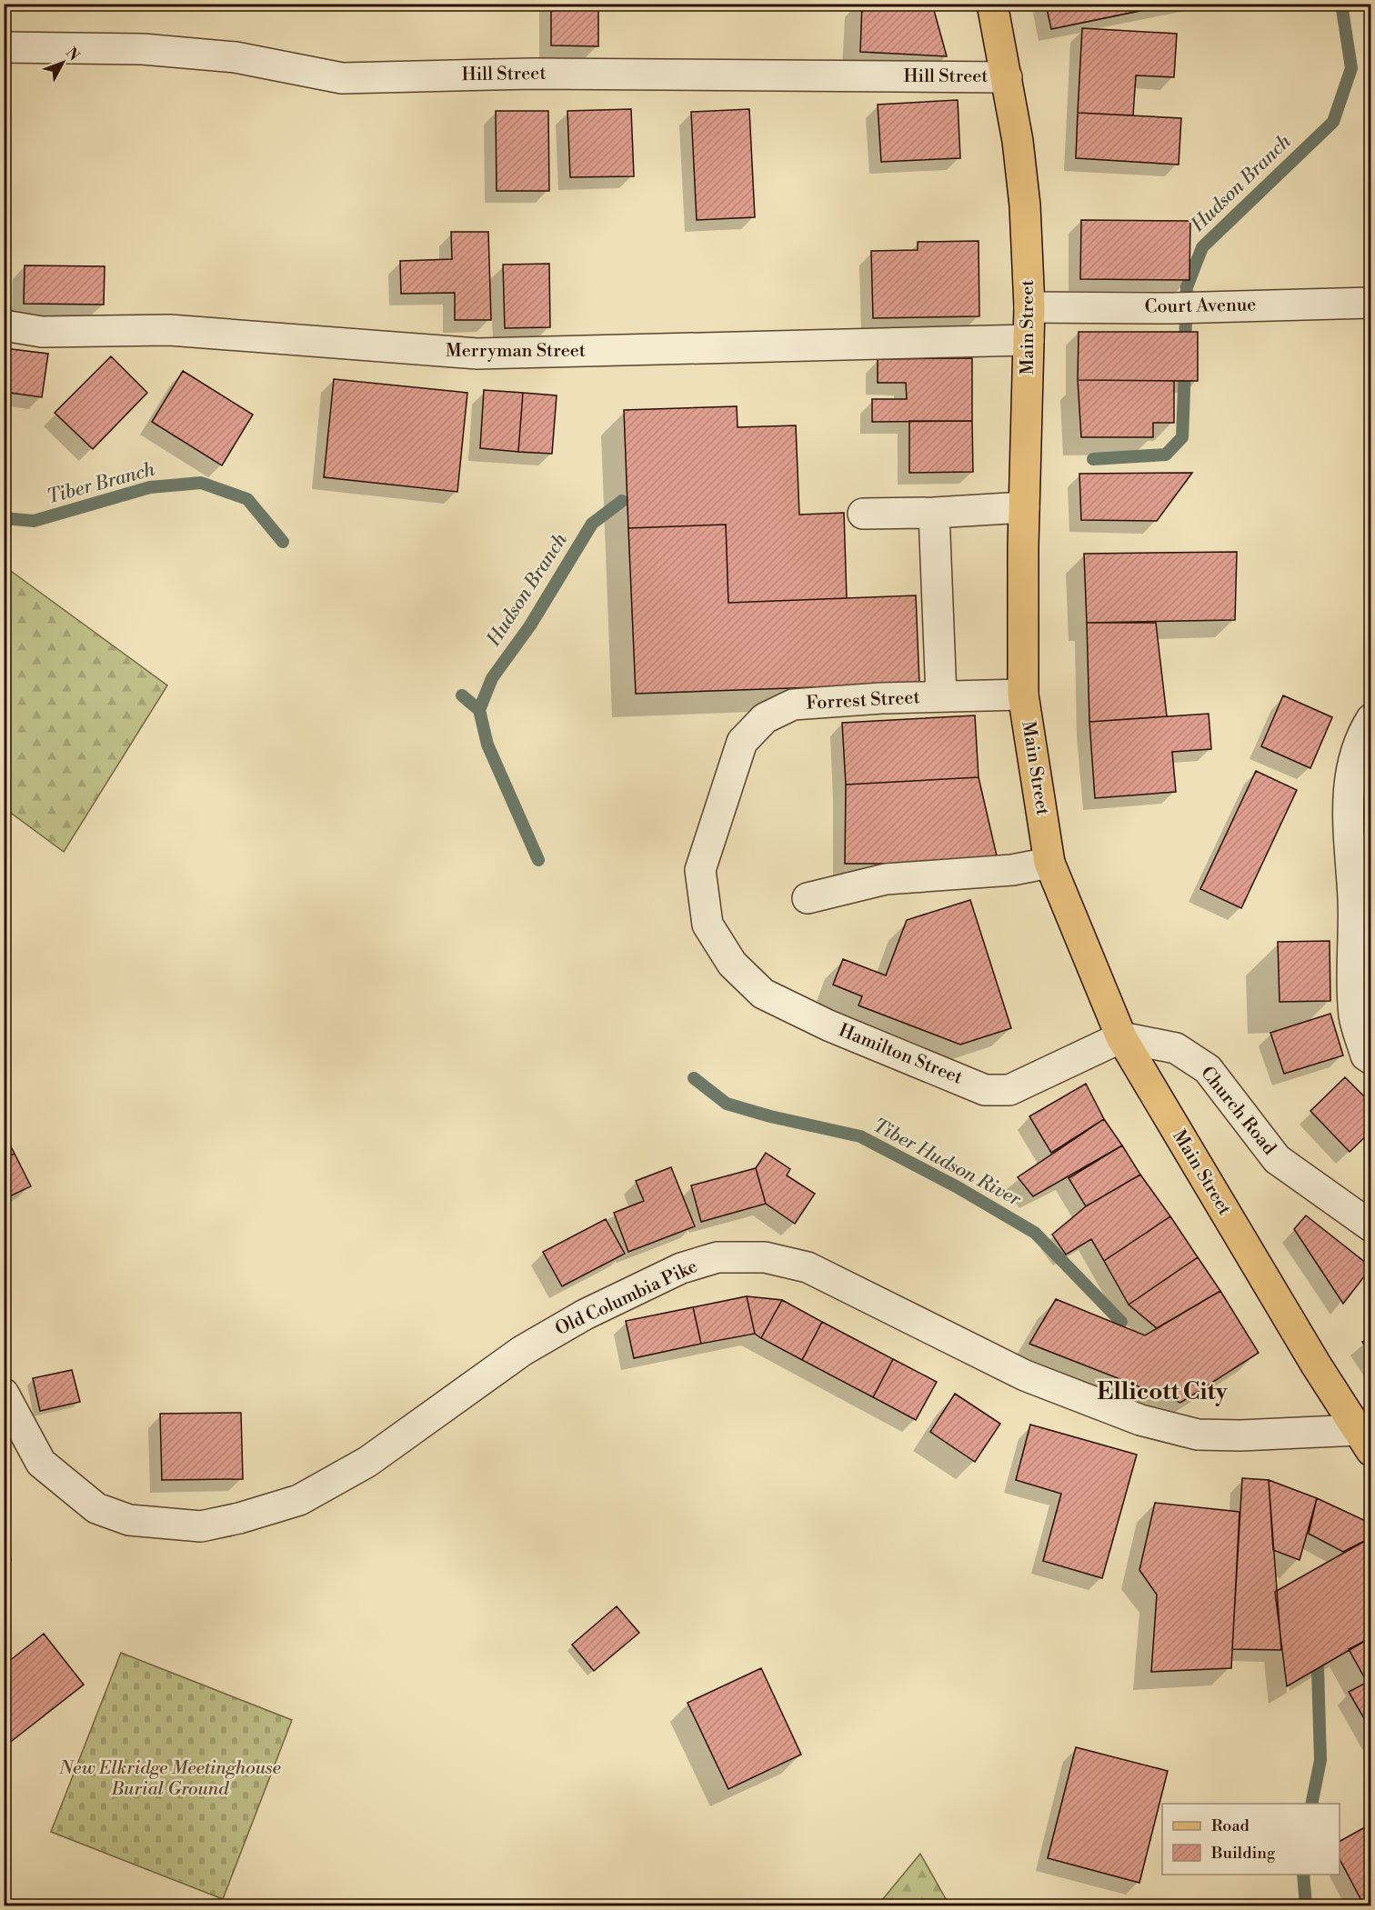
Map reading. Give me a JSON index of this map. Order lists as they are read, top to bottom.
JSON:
{
  "streets": {
    "main road": ["Main Street"],
    "street": [
      "Hill Street",
      "Court Avenue",
      "Merryman Street",
      "Forrest Street",
      "Hamilton Street",
      "Church Road",
      "Old Columbia Pike"
    ]
  },
  "crossings": [
    ["Hill Street", "Main Street"],
    ["Court Avenue", "Main Street"],
    ["Main Street", "Merryman Street"],
    ["Main Street", "Forrest Street"],
    ["Main Street", "Hamilton Street"],
    ["Main Street", "Church Road"],
    ["Main Street", "Old Columbia Pike"],
    ["Forrest Street", "Hamilton Street"],
    ["Hamilton Street", "Church Road"]
  ],
  "districts": ["Ellicott City"],
  "water": ["Hudson Branch", "Tiber Branch", "Tiber Hudson River"],
  "parks": ["New Elkridge Meetinghouse Burial Ground"],
  "legend": ["Road", "Building"],
  "north": "top right"
}
